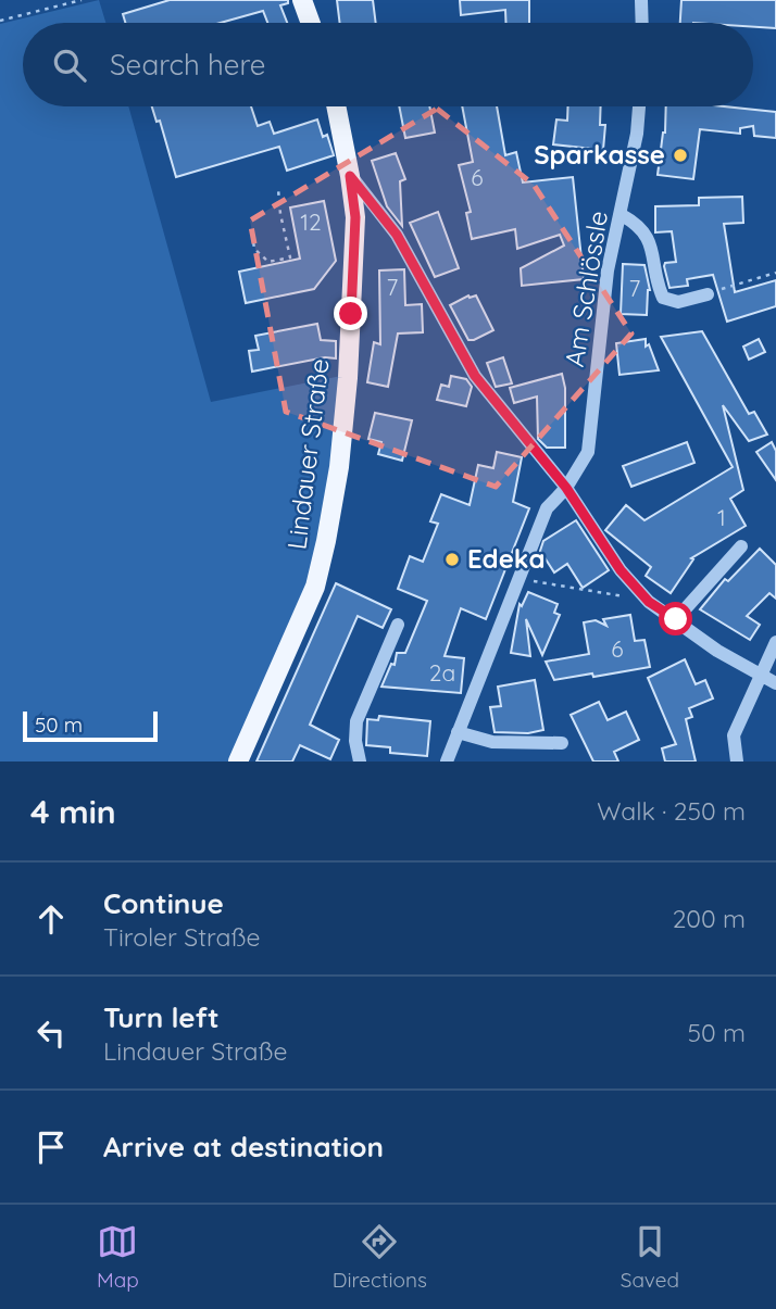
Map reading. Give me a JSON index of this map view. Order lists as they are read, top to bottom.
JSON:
{
  "streets": {
    "main road": ["Lindauer Straße"],
    "street": ["Am Schlössle"]
  },
  "places": ["Sparkasse", "Edeka"],
  "house_numbers": [
    "6",
    "12",
    "7",
    "7",
    "1",
    "6",
    "2a"
  ],
  "scale_bar": "50 m",
  "page": {
    "search": "Search here",
    "scale": "50 m",
    "heading": ["4 min", "Walk · 250 m"],
    "list": [
      ["Continue", "Tiroler Straße", "200 m"],
      ["Turn left", "Lindauer Straße", "50 m"],
      "Arrive at destination"
    ],
    "nav": ["Map", "Directions", "Saved"]
  }
}
